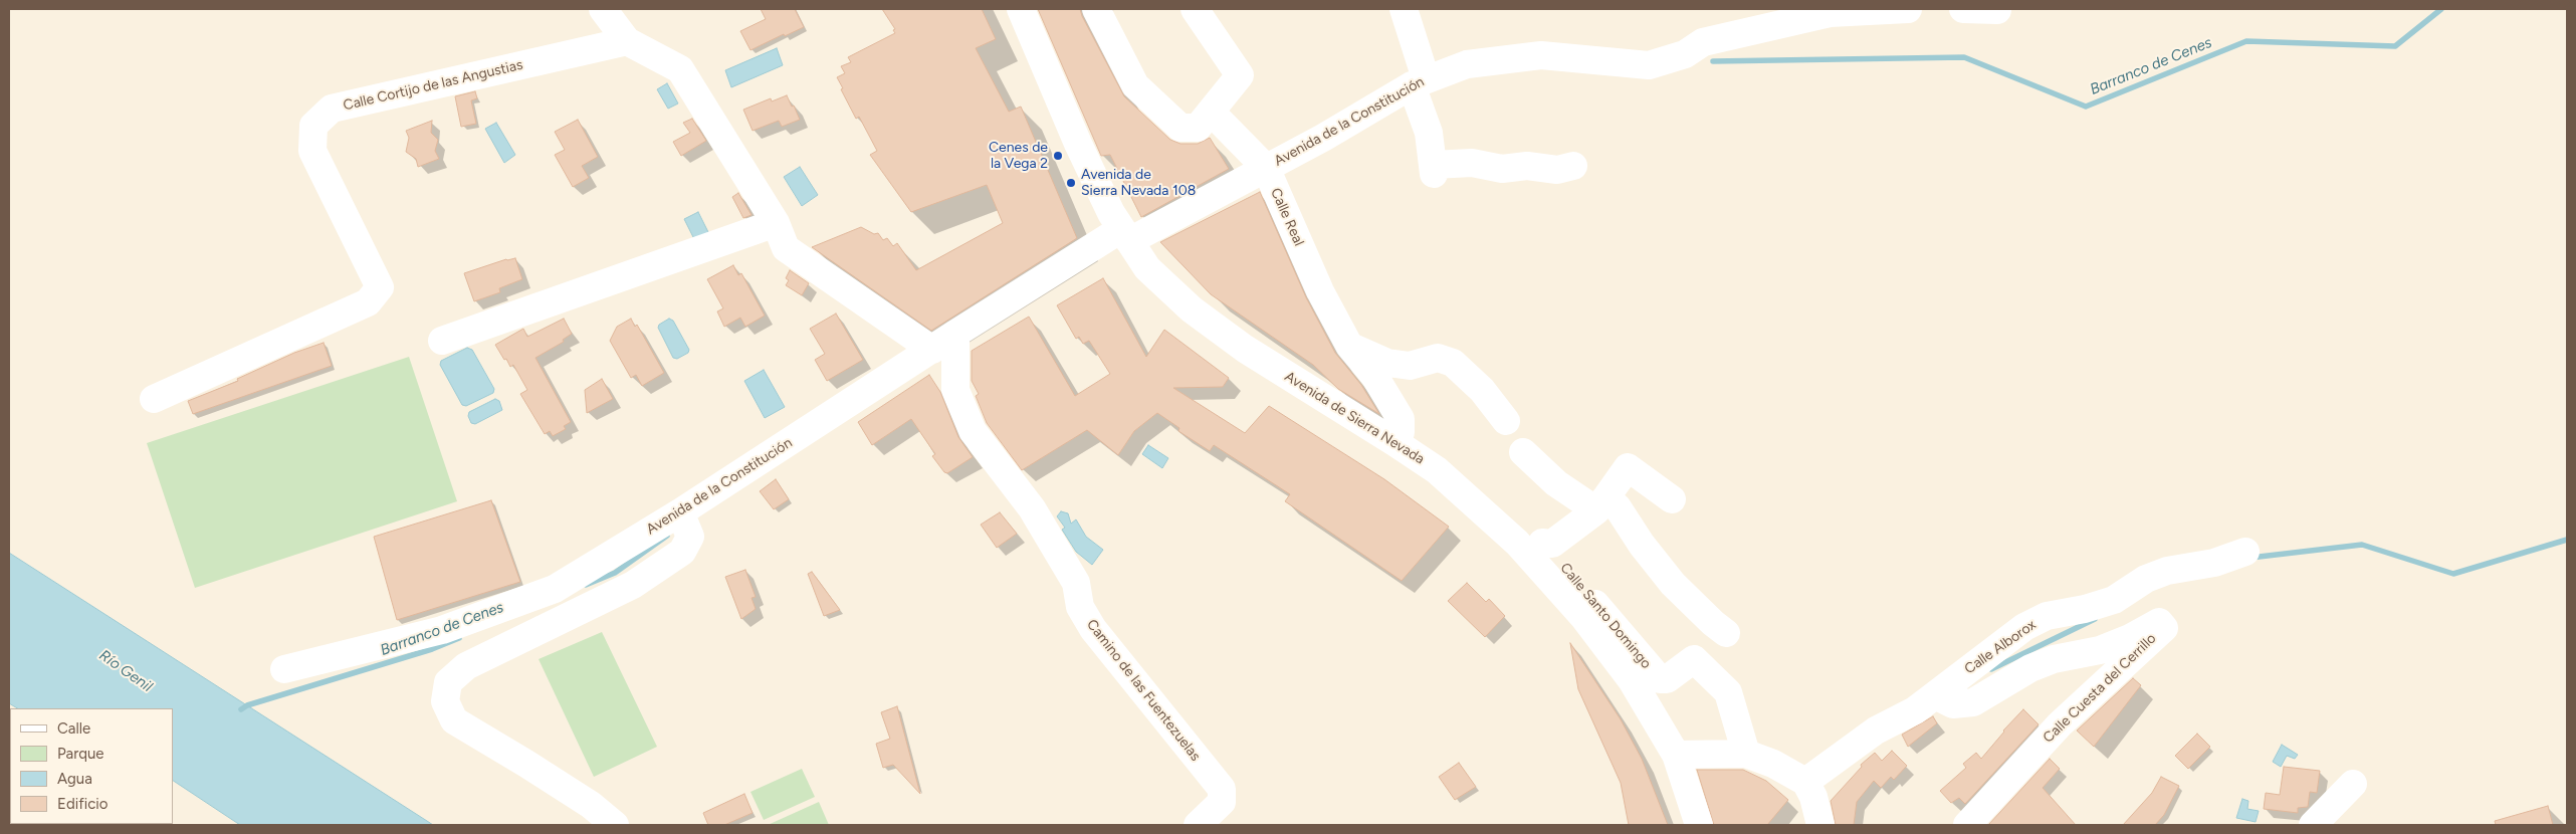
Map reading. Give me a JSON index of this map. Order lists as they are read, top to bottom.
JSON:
{
  "streets": {
    "street": [
      "Calle Cortijo de las Angustias",
      "Avenida de la Constitución",
      "Calle Real",
      "Avenida de Sierra Nevada",
      "Calle Santo Domingo",
      "Calle Alborox",
      "Calle Cuesta del Cerrillo",
      "Camino de las Fuentezuelas"
    ]
  },
  "crossings": [
    ["Avenida de la Constitución", "Calle Real"],
    ["Avenida de la Constitución", "Avenida de Sierra Nevada"],
    ["Avenida de la Constitución", "Camino de las Fuentezuelas"],
    ["Calle Real", "Avenida de Sierra Nevada"],
    ["Avenida de Sierra Nevada", "Calle Santo Domingo"],
    ["Calle Alborox", "Calle Cuesta del Cerrillo"]
  ],
  "water": ["Barranco de Cenes", "Río Genil"],
  "places": ["Cenes de la Vega 2", "Avenida de Sierra Nevada 108"],
  "legend": [
    "Calle",
    "Parque",
    "Agua",
    "Edificio"
  ]
}
